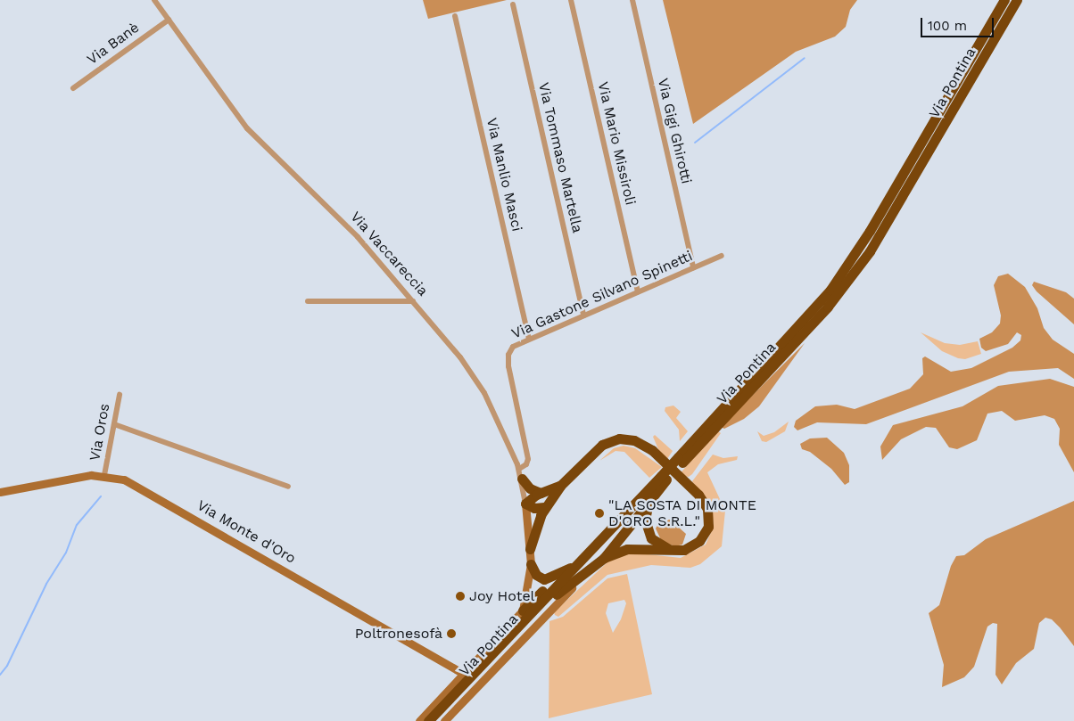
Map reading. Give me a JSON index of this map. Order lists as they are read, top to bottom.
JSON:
{
  "streets": {
    "highway": ["Via Pontina"],
    "street": [
      "Via Banè",
      "Via Gigi Ghirotti",
      "Via Mario Missiroli",
      "Via Tommaso Martella",
      "Via Manlio Masci",
      "Via Vaccareccia",
      "Via Gastone Silvano Spinetti",
      "Via Oros",
      "Via Monte d'Oro"
    ]
  },
  "crossings": [
    ["Via Banè", "Via Vaccareccia"],
    ["Via Pontina", "Via Vaccareccia"],
    ["Via Pontina", "Via Monte d'Oro"],
    ["Via Gigi Ghirotti", "Via Gastone Silvano Spinetti"],
    ["Via Mario Missiroli", "Via Gastone Silvano Spinetti"],
    ["Via Tommaso Martella", "Via Gastone Silvano Spinetti"],
    ["Via Manlio Masci", "Via Gastone Silvano Spinetti"],
    ["Via Vaccareccia", "Via Gastone Silvano Spinetti"],
    ["Via Oros", "Via Monte d'Oro"]
  ],
  "places": ["\"LA SOSTA DI MONTE D'ORO S.R.L.\"", "Joy Hotel", "Poltronesofà"],
  "scale_bar": "100 m"
}
